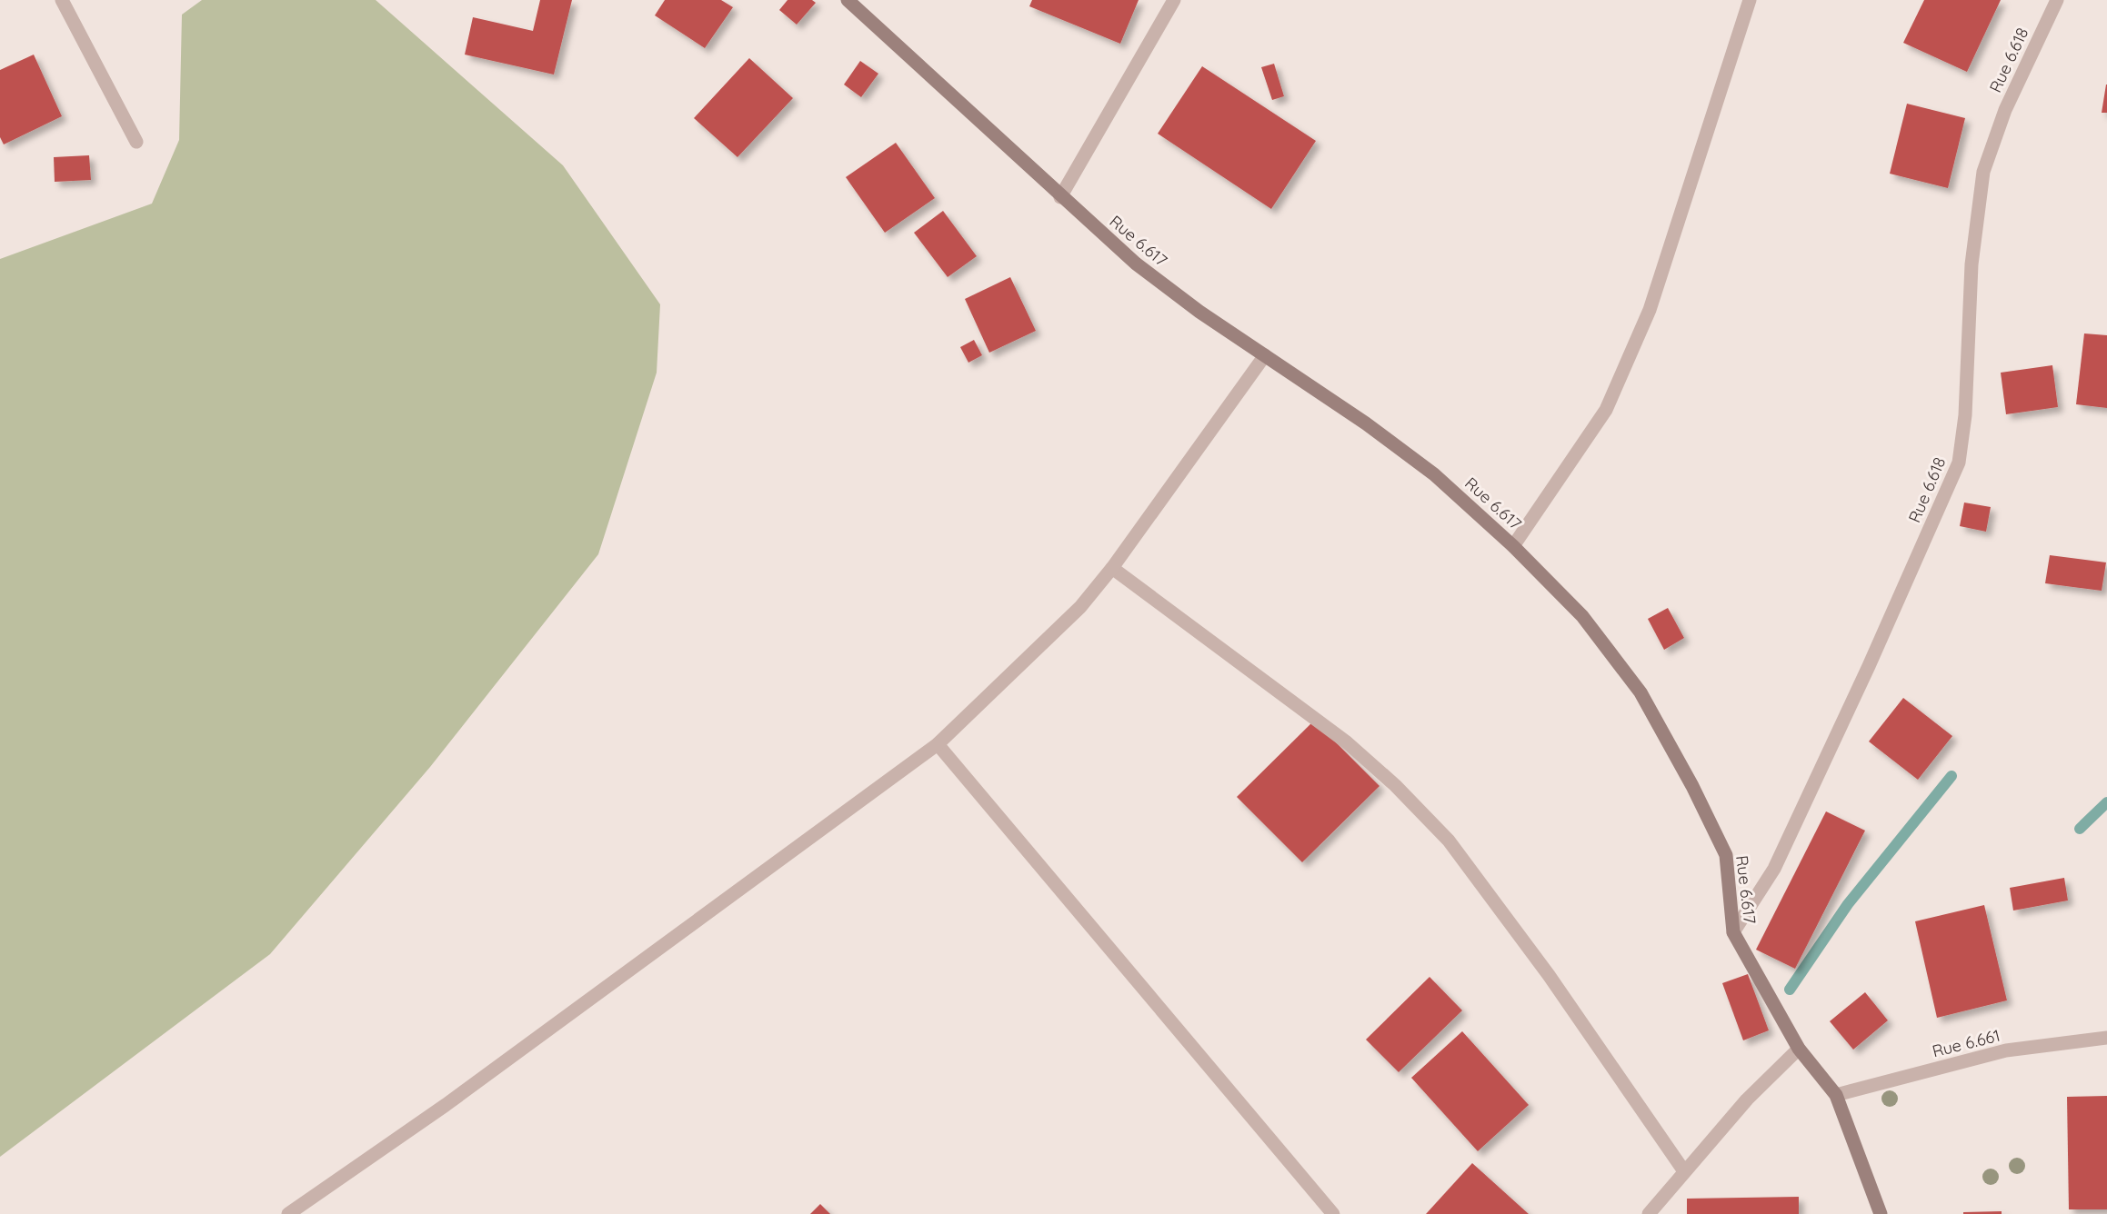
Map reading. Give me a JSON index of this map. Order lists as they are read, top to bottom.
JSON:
{
  "streets": {
    "street": ["Rue 6.618", "Rue 6.617", "Rue 6.661"]
  },
  "crossings": [
    ["Rue 6.618", "Rue 6.617"],
    ["Rue 6.617", "Rue 6.661"]
  ]
}
